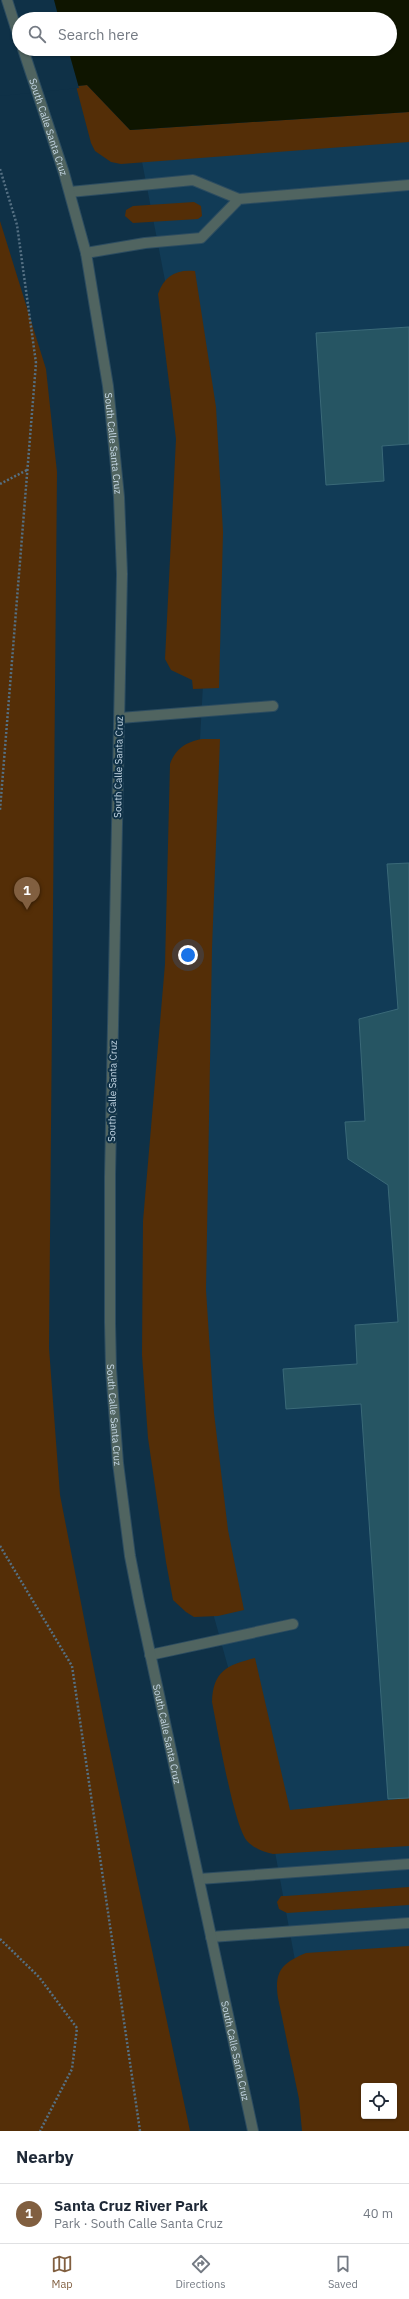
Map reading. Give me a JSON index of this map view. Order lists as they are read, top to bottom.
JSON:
{
  "streets": {
    "street": ["South Calle Santa Cruz"]
  },
  "page": {
    "search": "Search here",
    "pins": "1",
    "heading": "Nearby",
    "list": [
      {
        "mark": "1",
        "name": "Santa Cruz River Park",
        "note": "Park · South Calle Santa Cruz",
        "value": "40 m"
      }
    ],
    "nav": ["Map", "Directions", "Saved"]
  }
}
